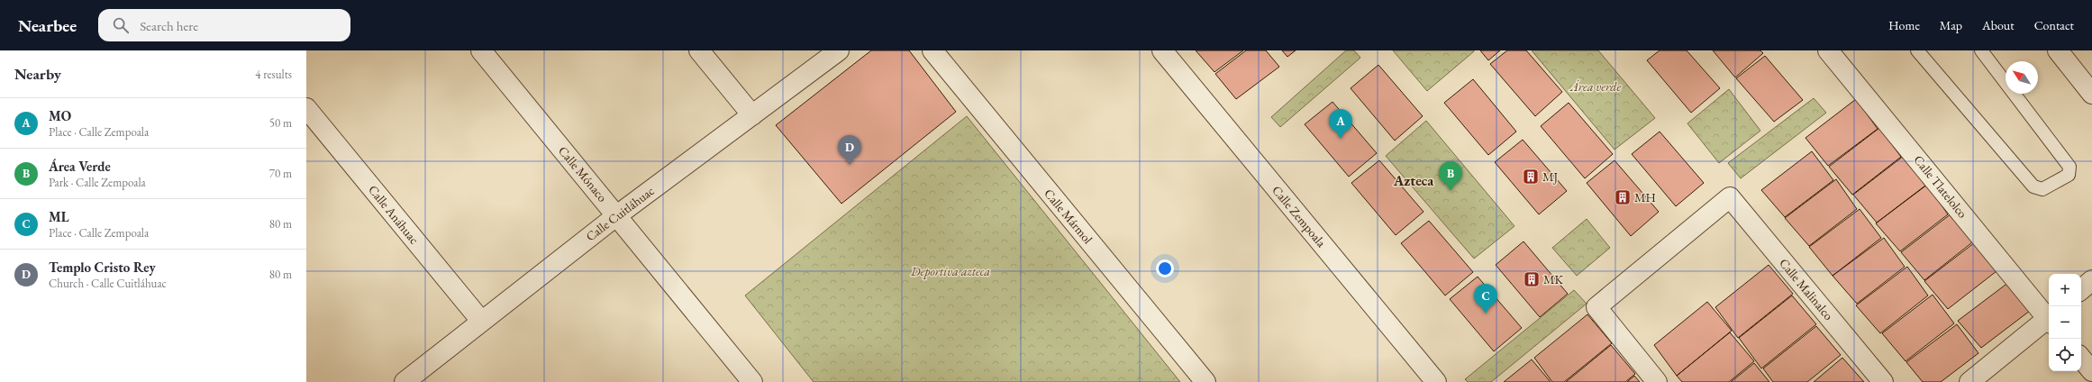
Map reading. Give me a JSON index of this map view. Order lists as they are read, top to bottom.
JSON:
{
  "streets": {
    "street": [
      "Calle Mónaco",
      "Calle Tlatelolco",
      "Calle Cuitláhuac",
      "Calle Anáhuac",
      "Calle Mármol",
      "Calle Zempoala",
      "Calle Malinalco"
    ]
  },
  "crossings": [
    ["Calle Mónaco", "Calle Cuitláhuac"],
    ["Calle Cuitláhuac", "Calle Anáhuac"]
  ],
  "districts": ["Azteca"],
  "parks": ["Área verde", "Deportiva azteca"],
  "places": {
    "building": ["MJ", "MH", "MK"]
  },
  "north": "top left",
  "page": {
    "header": "Nearbee",
    "search": "Search here",
    "nav": [
      "Home",
      "Map",
      "About",
      "Contact"
    ],
    "heading": ["Nearby", "4 results"],
    "list": [
      {
        "mark": "A",
        "name": "MO",
        "note": "Place · Calle Zempoala",
        "value": "50 m"
      },
      {
        "mark": "B",
        "name": "Área Verde",
        "note": "Park · Calle Zempoala",
        "value": "70 m"
      },
      {
        "mark": "C",
        "name": "ML",
        "note": "Place · Calle Zempoala",
        "value": "80 m"
      },
      {
        "mark": "D",
        "name": "Templo Cristo Rey",
        "note": "Church · Calle Cuitláhuac",
        "value": "80 m"
      }
    ],
    "pins": [
      "A",
      "D",
      "B",
      "C"
    ],
    "map_buttons": ["+", "−"]
  }
}
